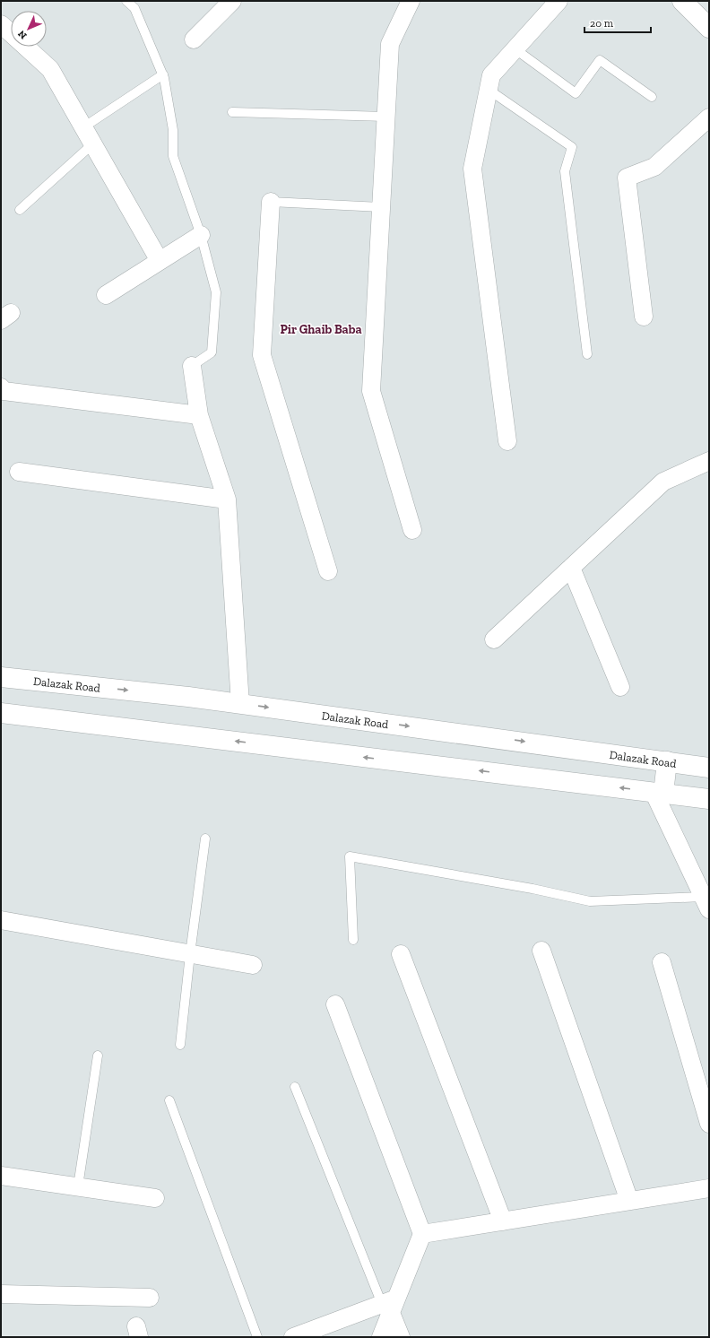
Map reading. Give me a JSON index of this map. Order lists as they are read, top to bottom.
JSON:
{
  "streets": {
    "main road": ["Dalazak Road"]
  },
  "districts": ["Pir Ghaib Baba"],
  "scale_bar": "20 m",
  "north": "bottom left"
}
